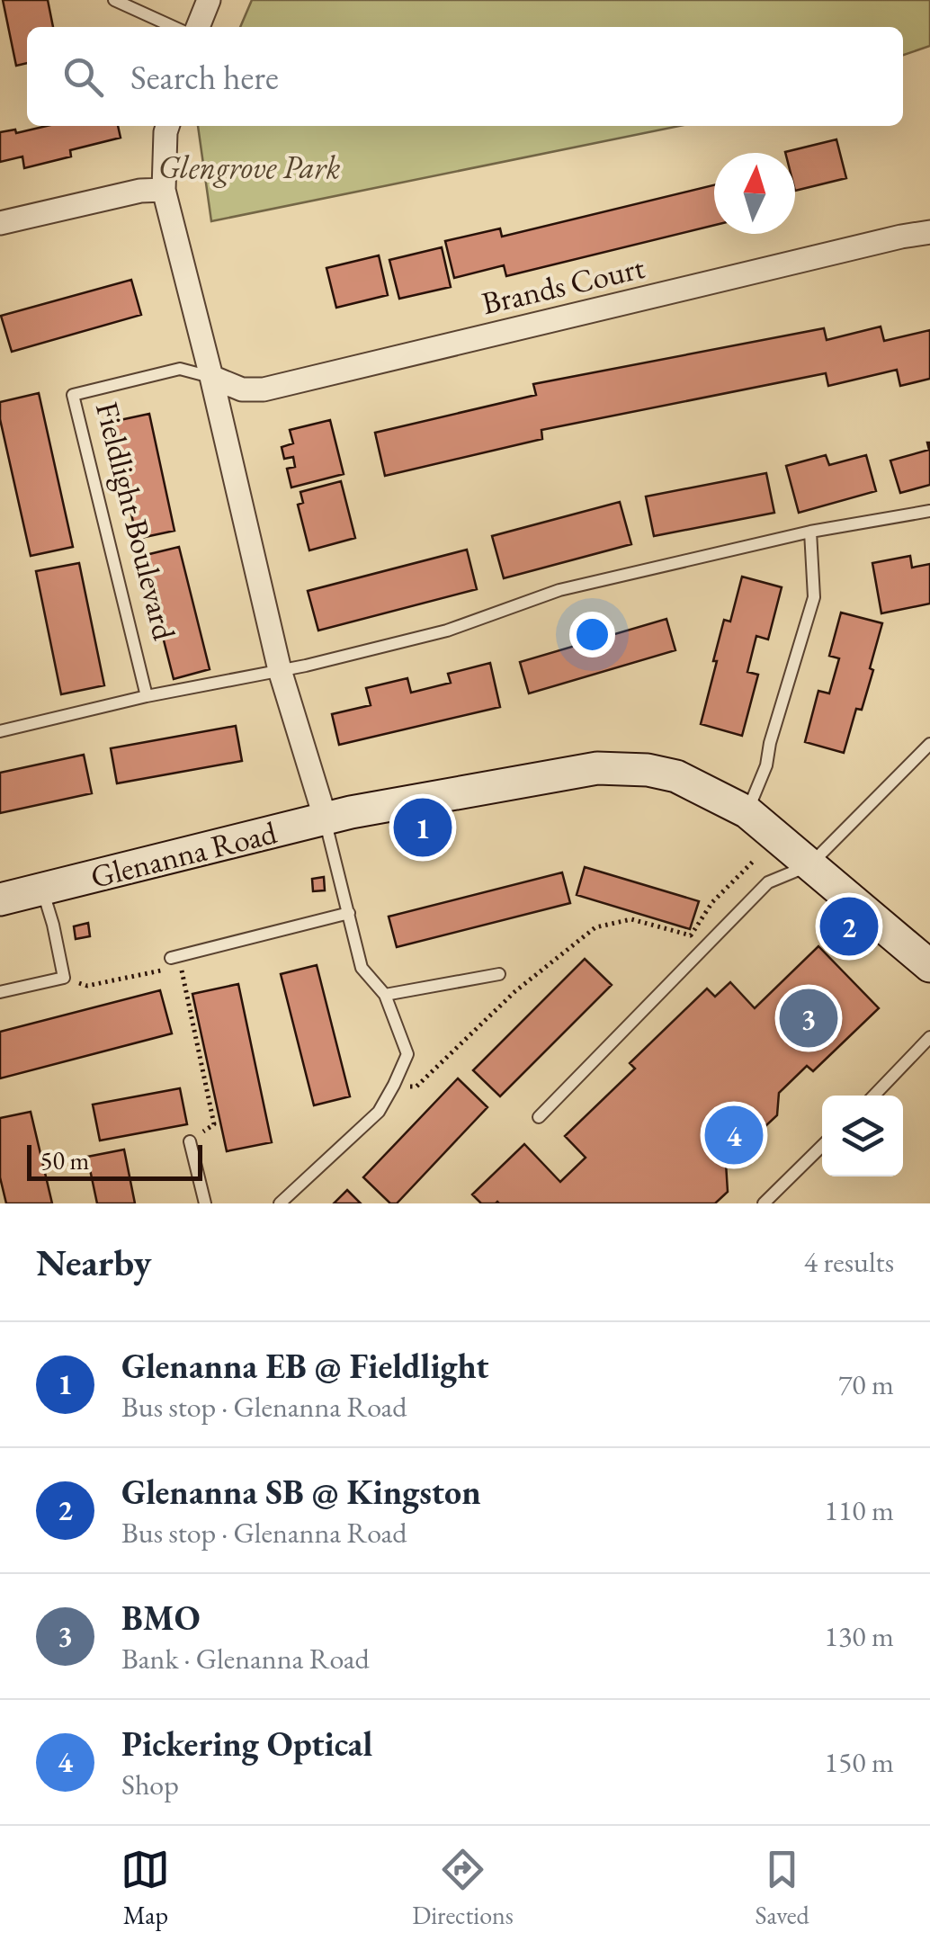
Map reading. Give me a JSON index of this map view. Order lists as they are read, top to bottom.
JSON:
{
  "streets": {
    "street": ["Brands Court", "Glenanna Road"],
    "lane": ["Fieldlight Boulevard"]
  },
  "crossings": [
    ["Brands Court", "Fieldlight Boulevard"]
  ],
  "parks": ["Glengrove Park"],
  "scale_bar": "50 m",
  "north": "top",
  "page": {
    "search": "Search here",
    "pins": [
      "1",
      "2",
      "3",
      "4"
    ],
    "scale": "50 m",
    "heading": ["Nearby", "4 results"],
    "list": [
      {
        "mark": "1",
        "name": "Glenanna EB @ Fieldlight",
        "note": "Bus stop · Glenanna Road",
        "value": "70 m"
      },
      {
        "mark": "2",
        "name": "Glenanna SB @ Kingston",
        "note": "Bus stop · Glenanna Road",
        "value": "110 m"
      },
      {
        "mark": "3",
        "name": "BMO",
        "note": "Bank · Glenanna Road",
        "value": "130 m"
      },
      {
        "mark": "4",
        "name": "Pickering Optical",
        "note": "Shop",
        "value": "150 m"
      }
    ],
    "nav": ["Map", "Directions", "Saved"]
  }
}
